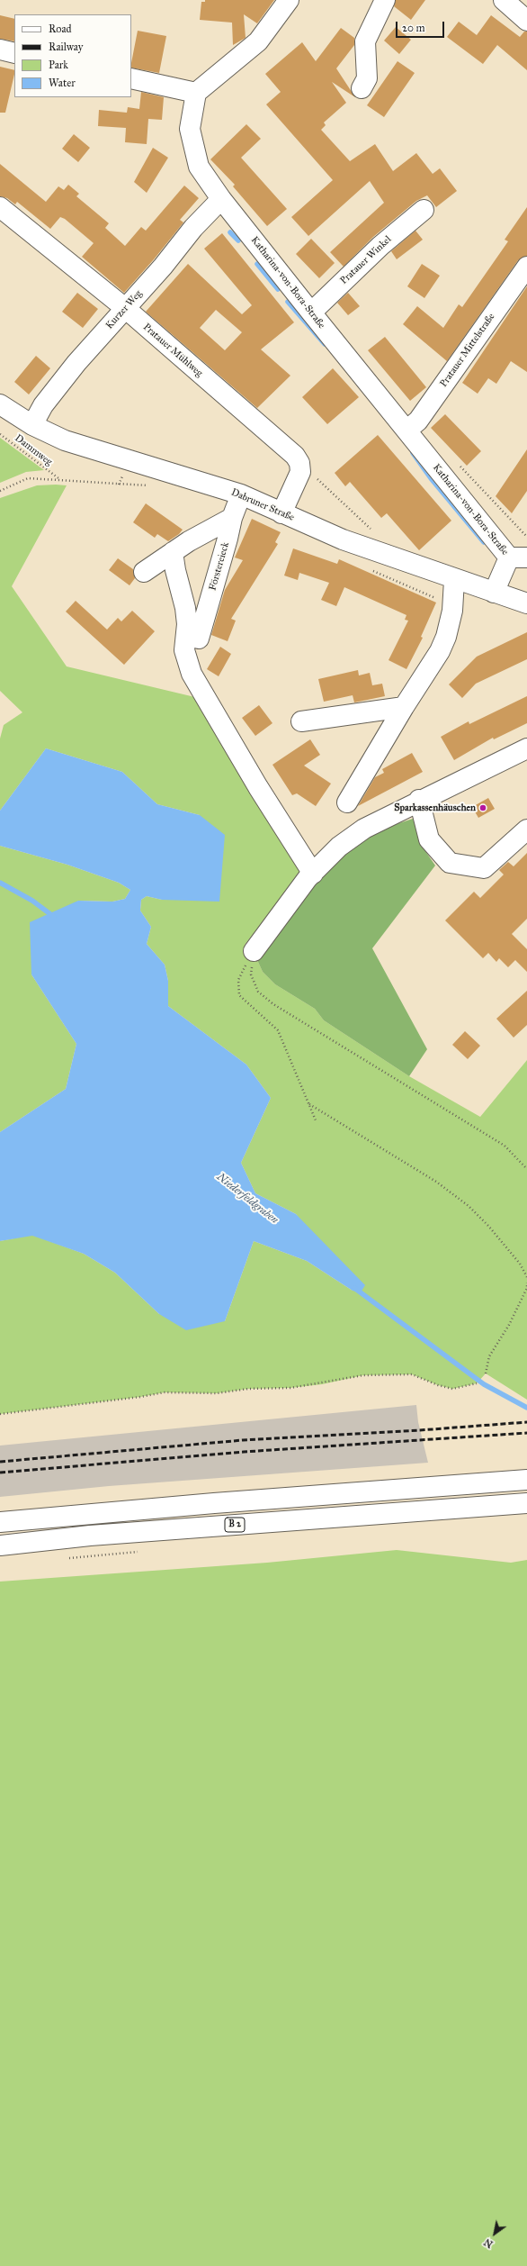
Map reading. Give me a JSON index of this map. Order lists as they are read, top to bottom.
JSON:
{
  "streets": {
    "street": [
      "Pratauer Winkel",
      "Katharina-von-Bora-Straße",
      "Kurzer Weg",
      "Pratauer Mühlweg",
      "Pratauer Mittelstraße",
      "Dabruner Straße",
      "Förstereieck",
      "B 2"
    ],
    "path": ["Dammweg"]
  },
  "crossings": [
    ["Pratauer Winkel", "Katharina-von-Bora-Straße"],
    ["Katharina-von-Bora-Straße", "Kurzer Weg"],
    ["Katharina-von-Bora-Straße", "Pratauer Mittelstraße"],
    ["Katharina-von-Bora-Straße", "Dabruner Straße"],
    ["Kurzer Weg", "Pratauer Mühlweg"],
    ["Kurzer Weg", "Dabruner Straße"],
    ["Dabruner Straße", "Förstereieck"]
  ],
  "water": ["Niederfeldgraben"],
  "places": ["Sparkassenhäuschen"],
  "legend": [
    "Road",
    "Railway",
    "Park",
    "Water"
  ],
  "scale_bar": "20 m",
  "north": "bottom left"
}
